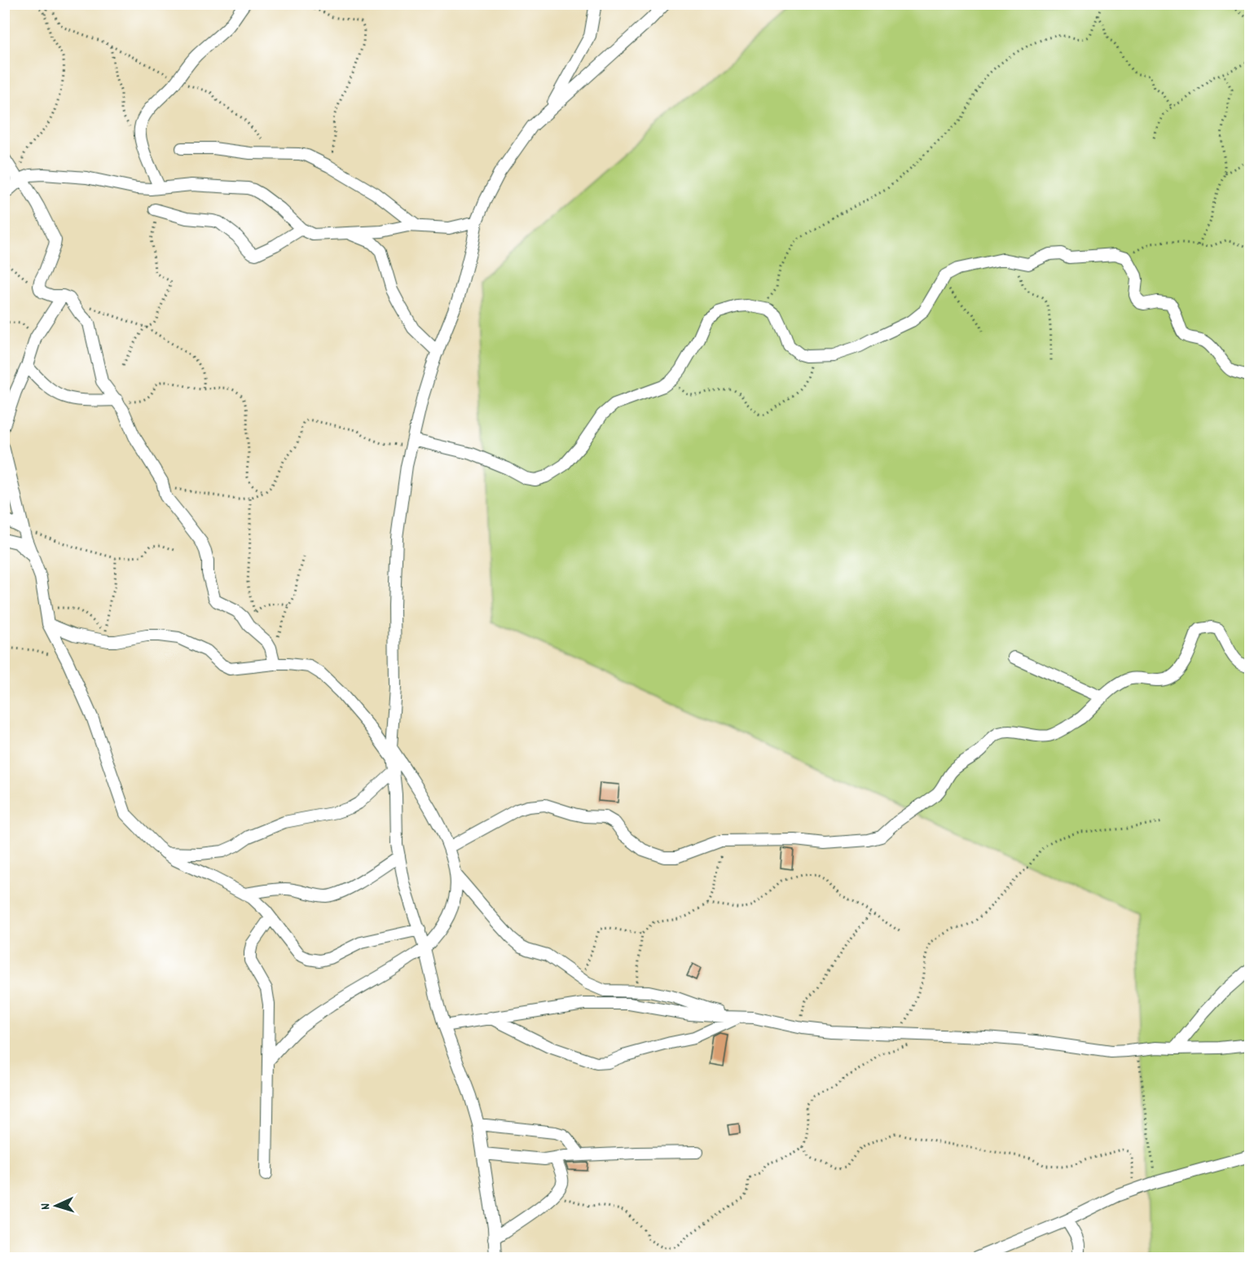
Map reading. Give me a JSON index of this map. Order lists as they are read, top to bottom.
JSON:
{
  "north": "left"
}
